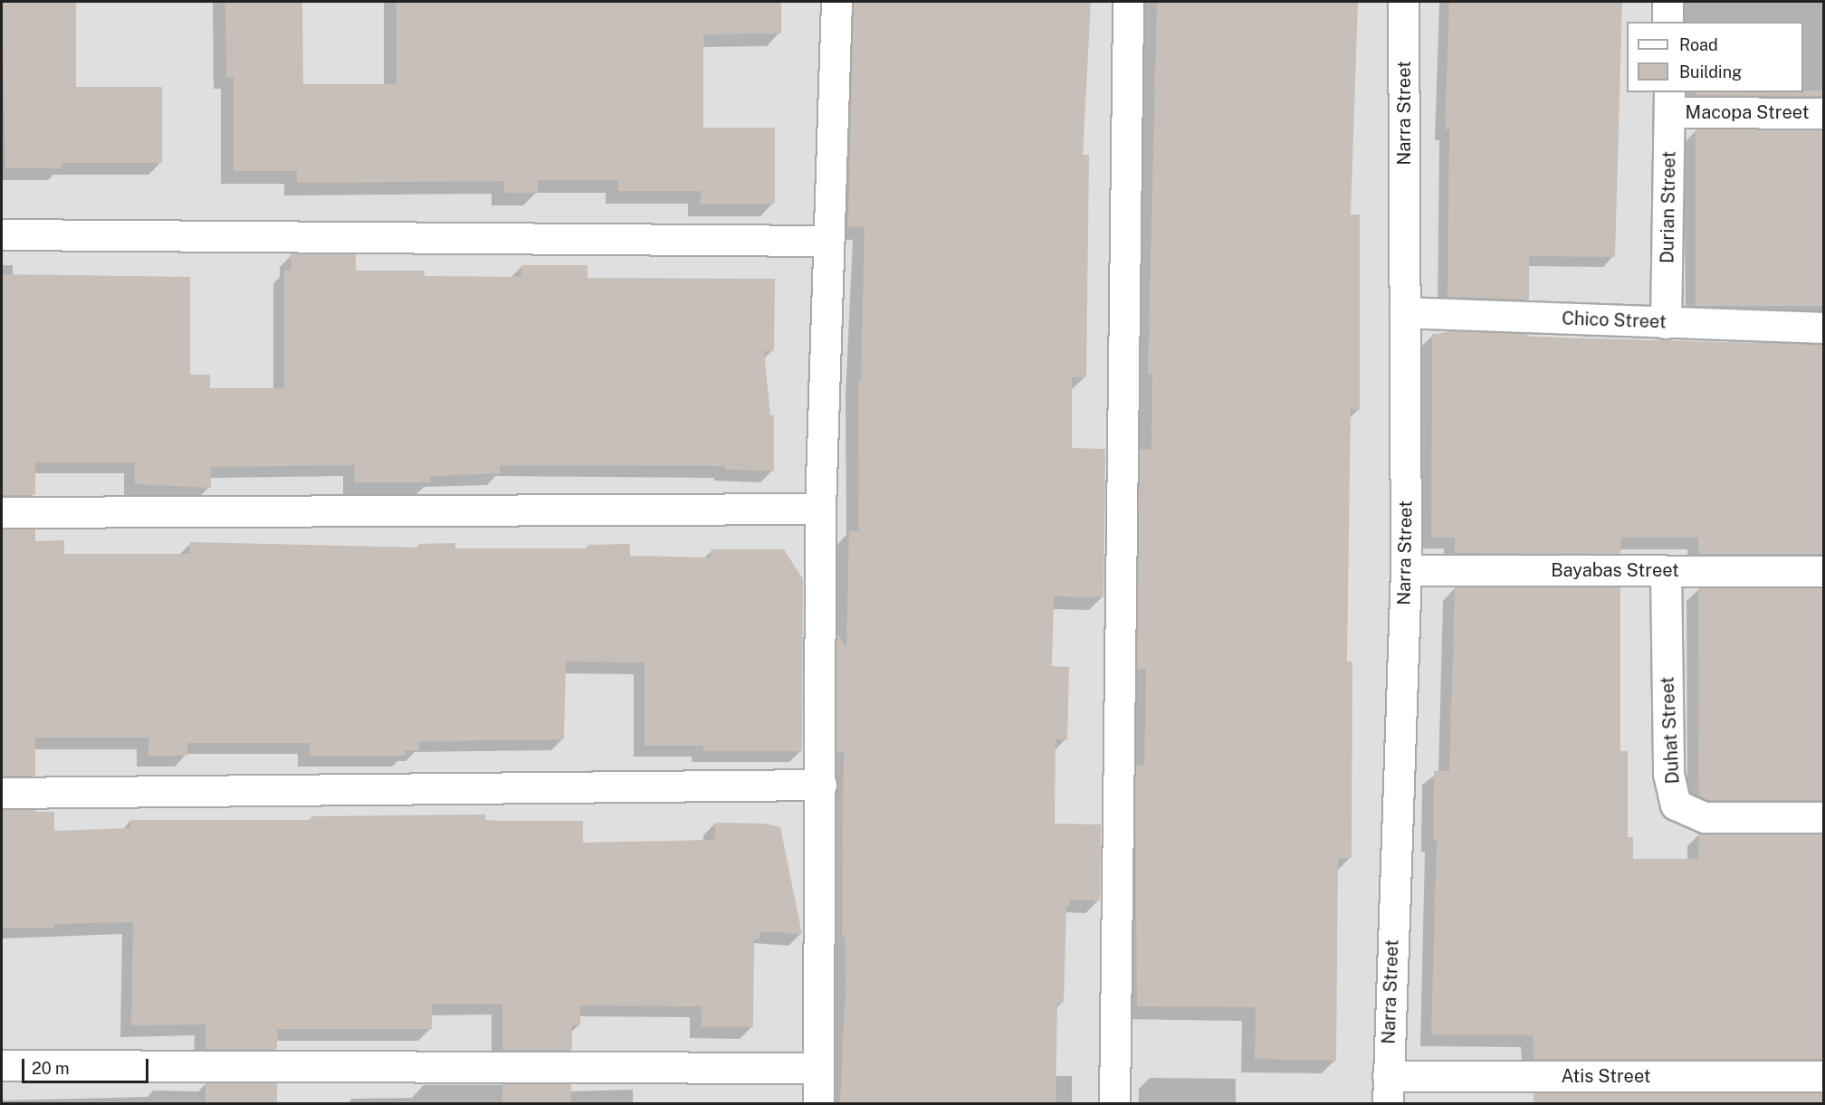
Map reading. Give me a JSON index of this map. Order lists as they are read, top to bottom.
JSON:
{
  "streets": {
    "street": [
      "Macopa Street",
      "Narra Street",
      "Durian Street",
      "Chico Street",
      "Bayabas Street",
      "Duhat Street",
      "Atis Street"
    ]
  },
  "crossings": [
    ["Macopa Street", "Durian Street"],
    ["Narra Street", "Chico Street"],
    ["Narra Street", "Bayabas Street"],
    ["Narra Street", "Atis Street"],
    ["Durian Street", "Chico Street"],
    ["Bayabas Street", "Duhat Street"]
  ],
  "legend": ["Road", "Building"],
  "scale_bar": "20 m"
}
